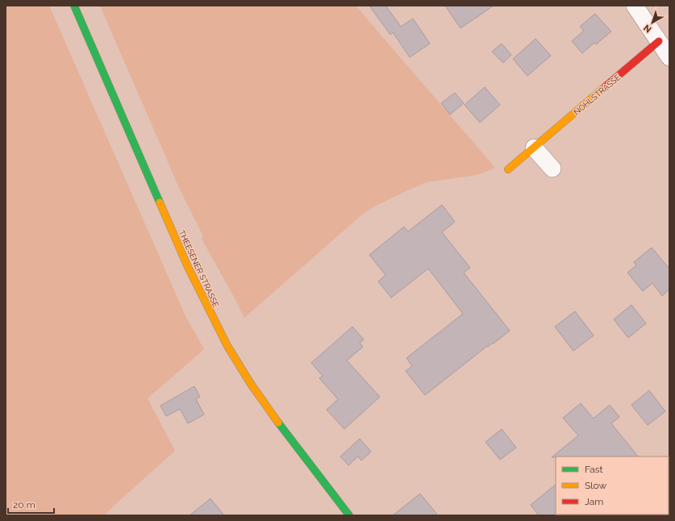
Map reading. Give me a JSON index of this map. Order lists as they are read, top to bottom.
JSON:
{
  "streets": {
    "street": ["NOHLSTRASSE", "THEESENER STRASSE"]
  },
  "legend": ["Fast", "Slow", "Jam"],
  "scale_bar": "20 m",
  "north": "bottom left"
}
